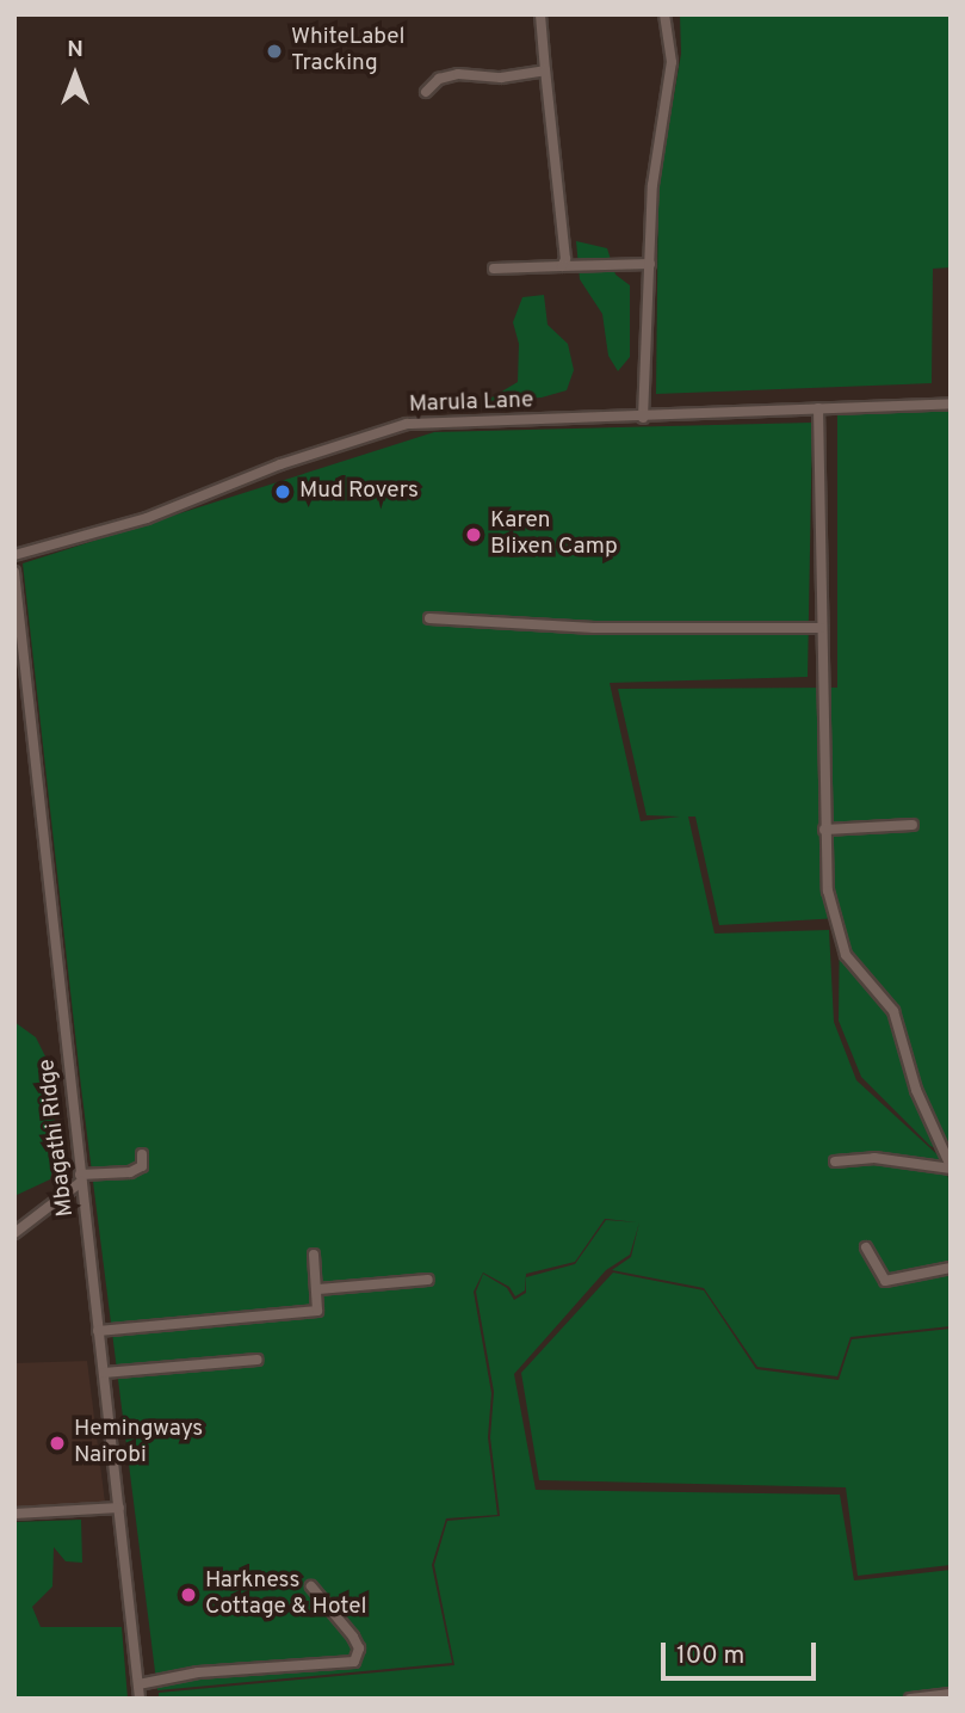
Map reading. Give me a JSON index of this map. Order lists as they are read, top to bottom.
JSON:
{
  "streets": {
    "street": ["Marula Lane", "Mbagathi Ridge"]
  },
  "places": [
    "WhiteLabel Tracking",
    "Mud Rovers",
    "Karen Blixen Camp",
    "Hemingways Nairobi",
    "Harkness Cottage & Hotel"
  ],
  "scale_bar": "100 m",
  "north": "top"
}
